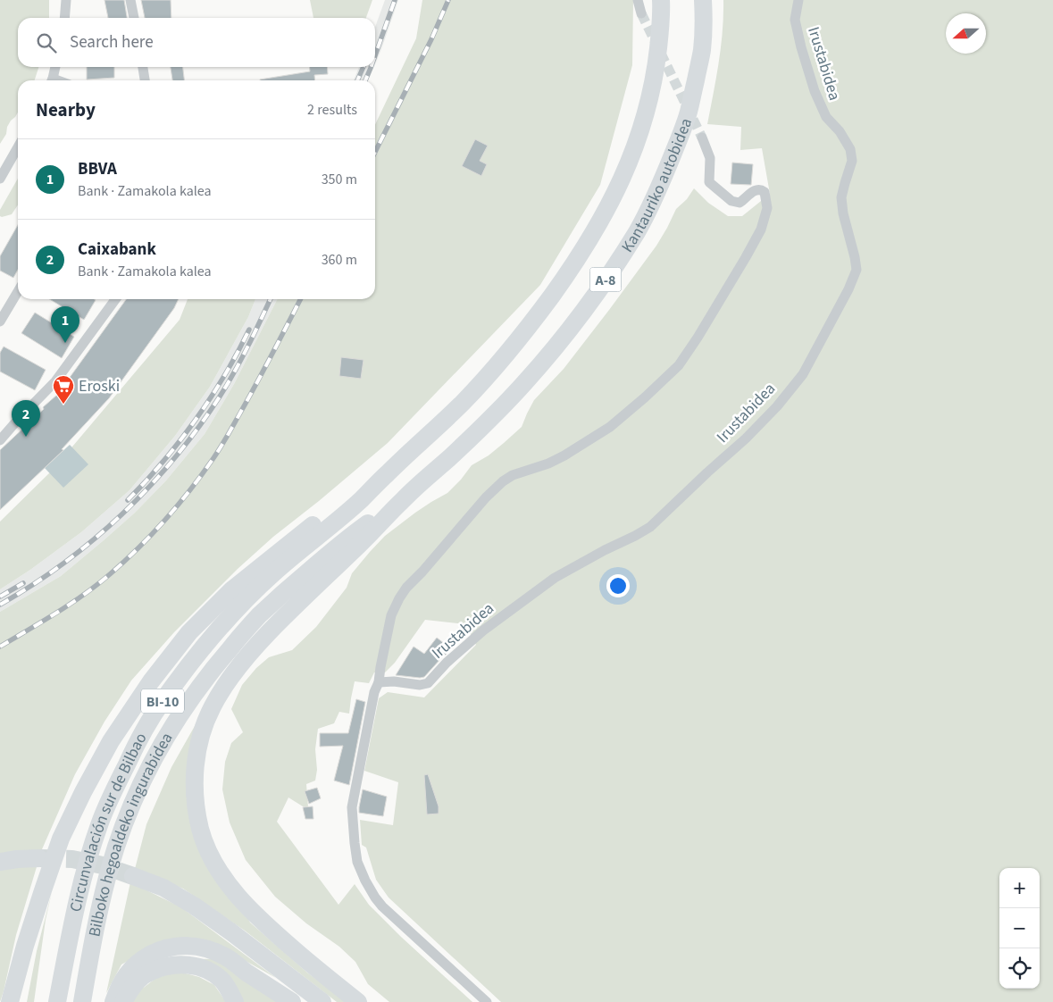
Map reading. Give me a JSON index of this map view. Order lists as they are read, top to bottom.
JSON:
{
  "streets": {
    "highway": [
      "Kantauriko autobidea",
      "A-8",
      "BI-10",
      "Circunvalación sur de Bilbao",
      "Bilboko hegoaldeko ingurabidea"
    ],
    "street": ["Irustabidea"]
  },
  "crossings": [
    ["Kantauriko autobidea", "Circunvalación sur de Bilbao"],
    ["Kantauriko autobidea", "Bilboko hegoaldeko ingurabidea"]
  ],
  "places": {
    "supermarket": ["Eroski"]
  },
  "north": "left",
  "page": {
    "search": "Search here",
    "heading": ["Nearby", "2 results"],
    "list": [
      {
        "mark": "1",
        "name": "BBVA",
        "note": "Bank · Zamakola kalea",
        "value": "350 m"
      },
      {
        "mark": "2",
        "name": "Caixabank",
        "note": "Bank · Zamakola kalea",
        "value": "360 m"
      }
    ],
    "pins": ["1", "2"],
    "map_buttons": ["+", "−"]
  }
}
